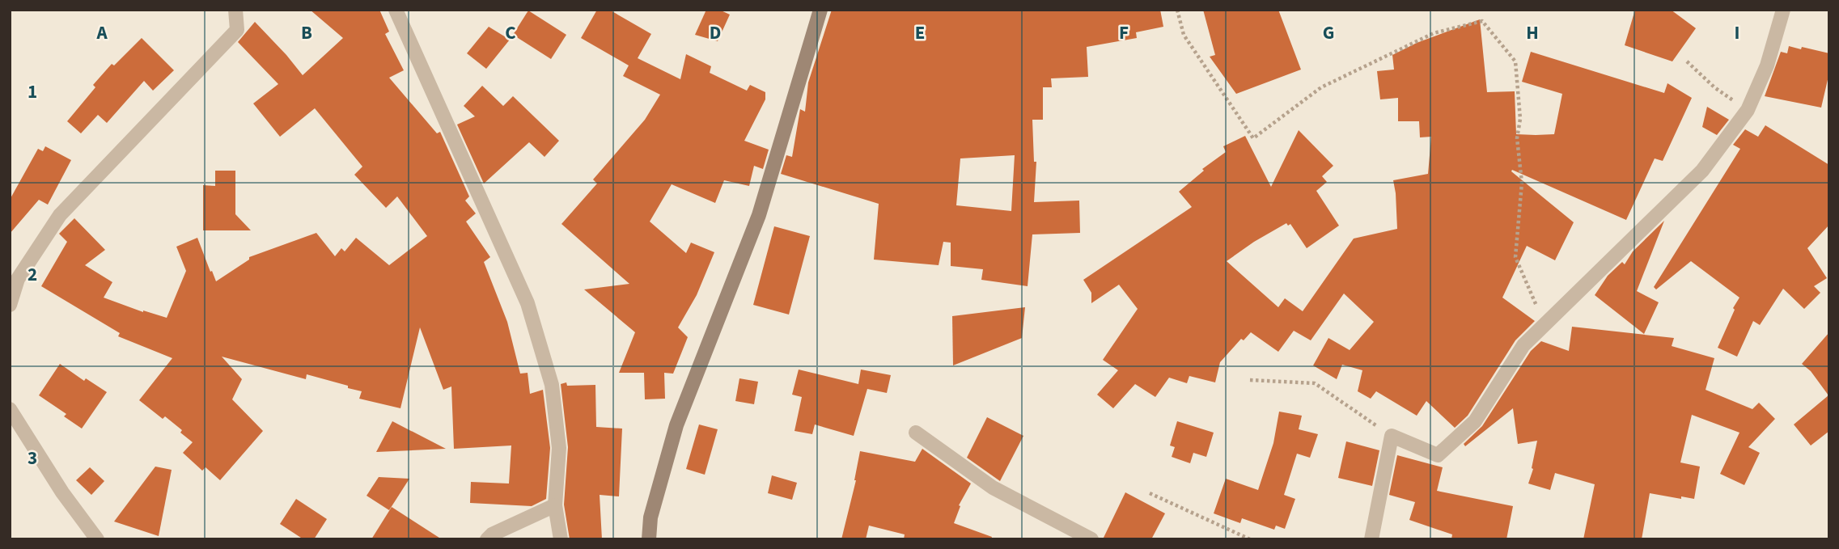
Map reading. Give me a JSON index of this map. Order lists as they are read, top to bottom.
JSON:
{
  "grid": {
    "columns": [
      "A",
      "B",
      "C",
      "D",
      "E",
      "F",
      "G",
      "H",
      "I"
    ],
    "rows": ["1", "2", "3"]
  }
}
